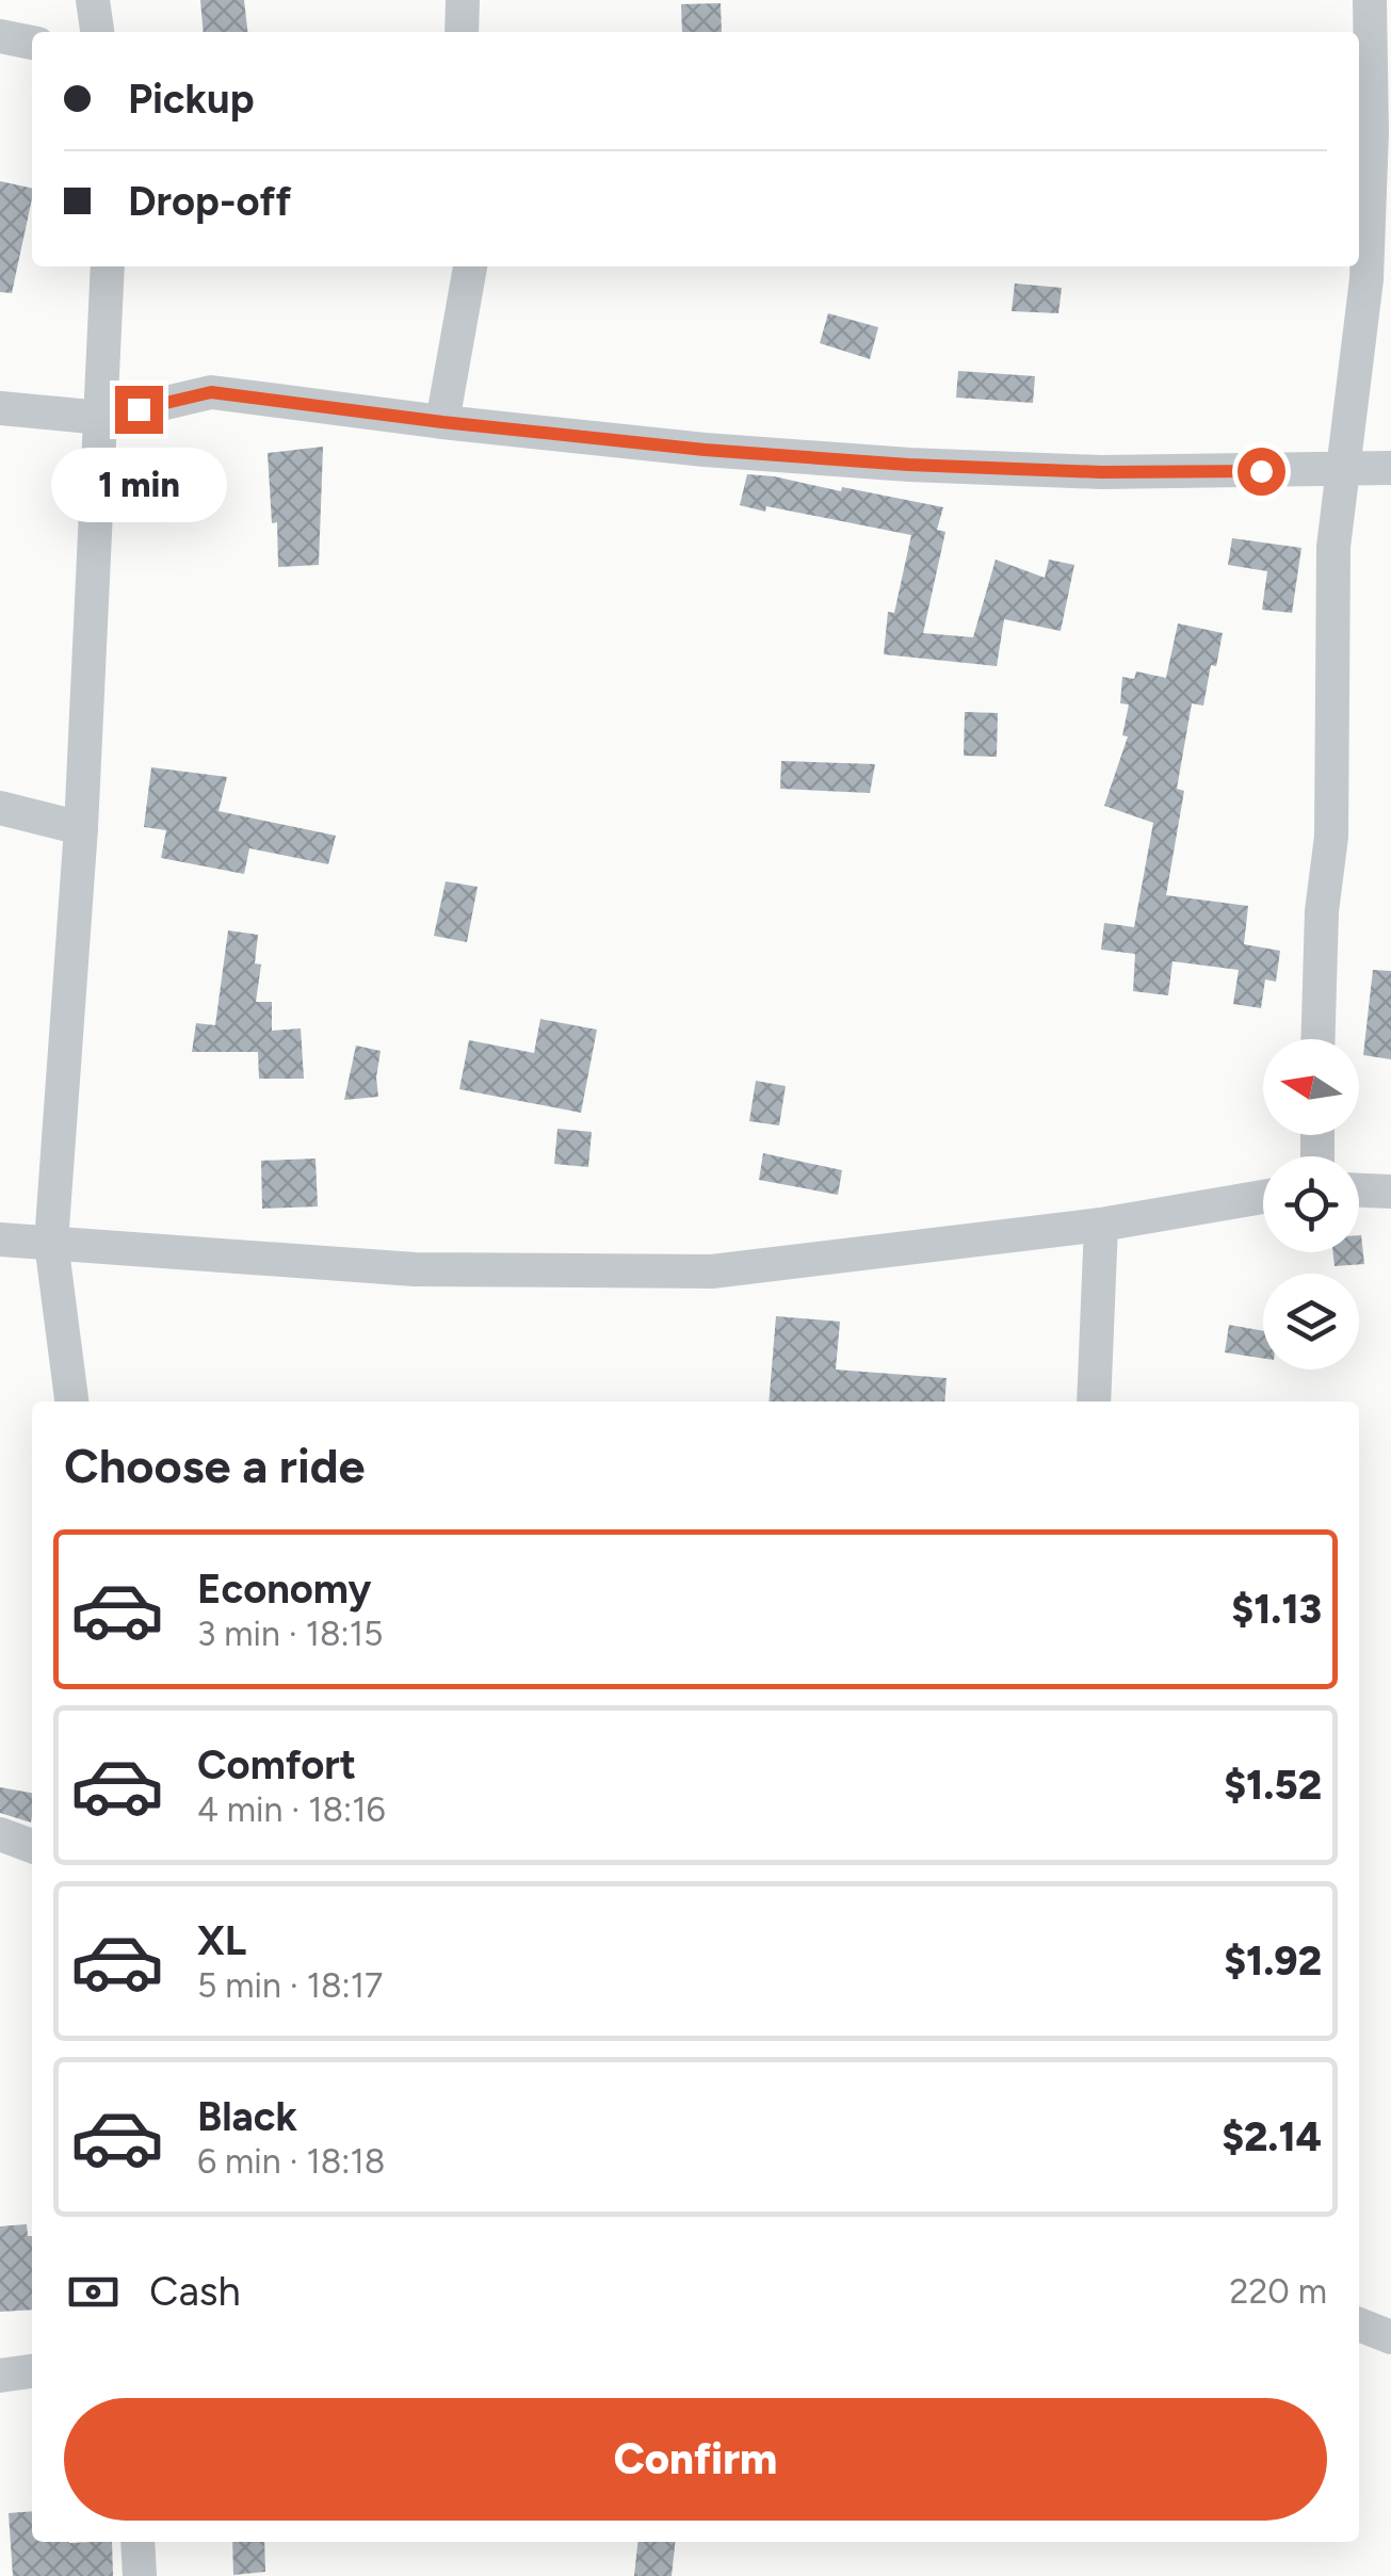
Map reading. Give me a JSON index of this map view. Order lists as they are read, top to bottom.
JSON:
{
  "north": "left",
  "page": {
    "banner": ["Pickup", "Drop-off"],
    "bubble": "1 min",
    "heading": "Choose a ride",
    "list": [
      {
        "name": "Economy",
        "note": "3 min · 18:15",
        "value": "$1.13"
      },
      {
        "name": "Comfort",
        "note": "4 min · 18:16",
        "value": "$1.52"
      },
      {
        "name": "XL",
        "note": "5 min · 18:17",
        "value": "$1.92"
      },
      {
        "name": "Black",
        "note": "6 min · 18:18",
        "value": "$2.14"
      }
    ],
    "pay": ["Cash", "220 m"],
    "buttons": "Confirm"
  }
}
